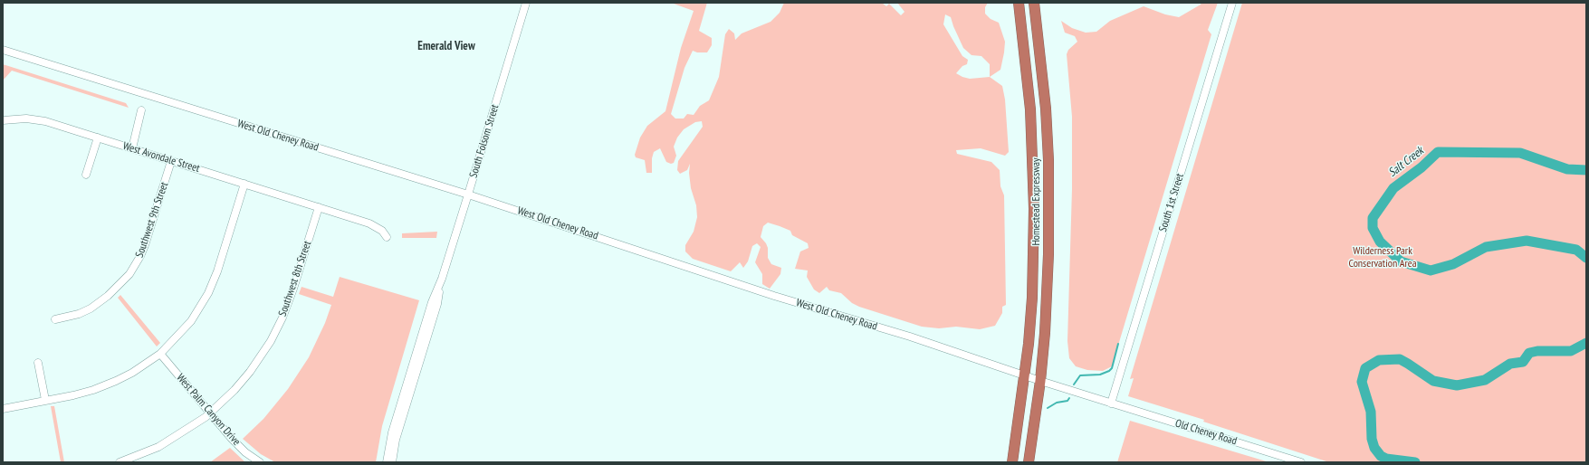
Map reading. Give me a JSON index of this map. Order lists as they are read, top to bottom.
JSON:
{
  "streets": {
    "highway": ["Homestead Expressway"],
    "street": [
      "West Old Cheney Road",
      "South Folsom Street",
      "West Avondale Street",
      "South 1st Street",
      "Southwest 9th Street",
      "Southwest 8th Street",
      "West Palm Canyon Drive",
      "Old Cheney Road"
    ]
  },
  "crossings": [
    ["West Old Cheney Road", "South Folsom Street"],
    ["West Old Cheney Road", "Homestead Expressway"],
    ["West Old Cheney Road", "South 1st Street"],
    ["West Old Cheney Road", "Old Cheney Road"],
    ["West Avondale Street", "Southwest 9th Street"],
    ["West Avondale Street", "Southwest 8th Street"],
    ["South 1st Street", "Old Cheney Road"],
    ["Southwest 8th Street", "West Palm Canyon Drive"]
  ],
  "districts": ["Emerald View"],
  "water": ["Salt Creek"],
  "parks": ["Wilderness Park Conservation Area"]
}
